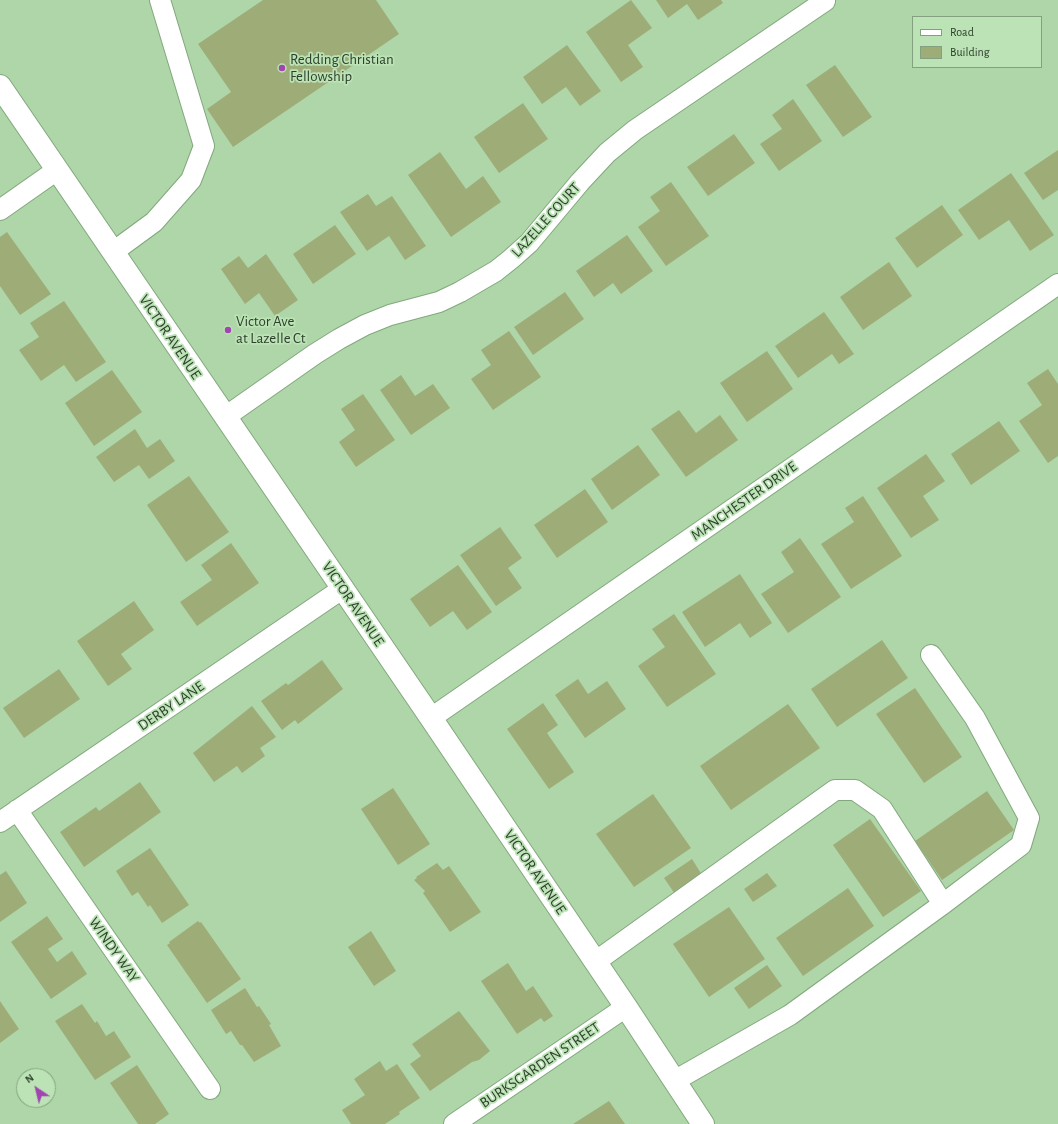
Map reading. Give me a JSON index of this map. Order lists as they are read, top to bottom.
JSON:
{
  "streets": {
    "main road": ["VICTOR AVENUE"],
    "street": [
      "LAZELLE COURT",
      "MANCHESTER DRIVE",
      "DERBY LANE",
      "WINDY WAY",
      "BURKSGARDEN STREET"
    ]
  },
  "crossings": [
    ["LAZELLE COURT", "VICTOR AVENUE"],
    ["VICTOR AVENUE", "MANCHESTER DRIVE"],
    ["VICTOR AVENUE", "DERBY LANE"],
    ["VICTOR AVENUE", "BURKSGARDEN STREET"],
    ["DERBY LANE", "WINDY WAY"]
  ],
  "places": ["Redding Christian Fellowship", "Victor Ave at Lazelle Ct"],
  "legend": ["Road", "Building"],
  "north": "top left"
}
